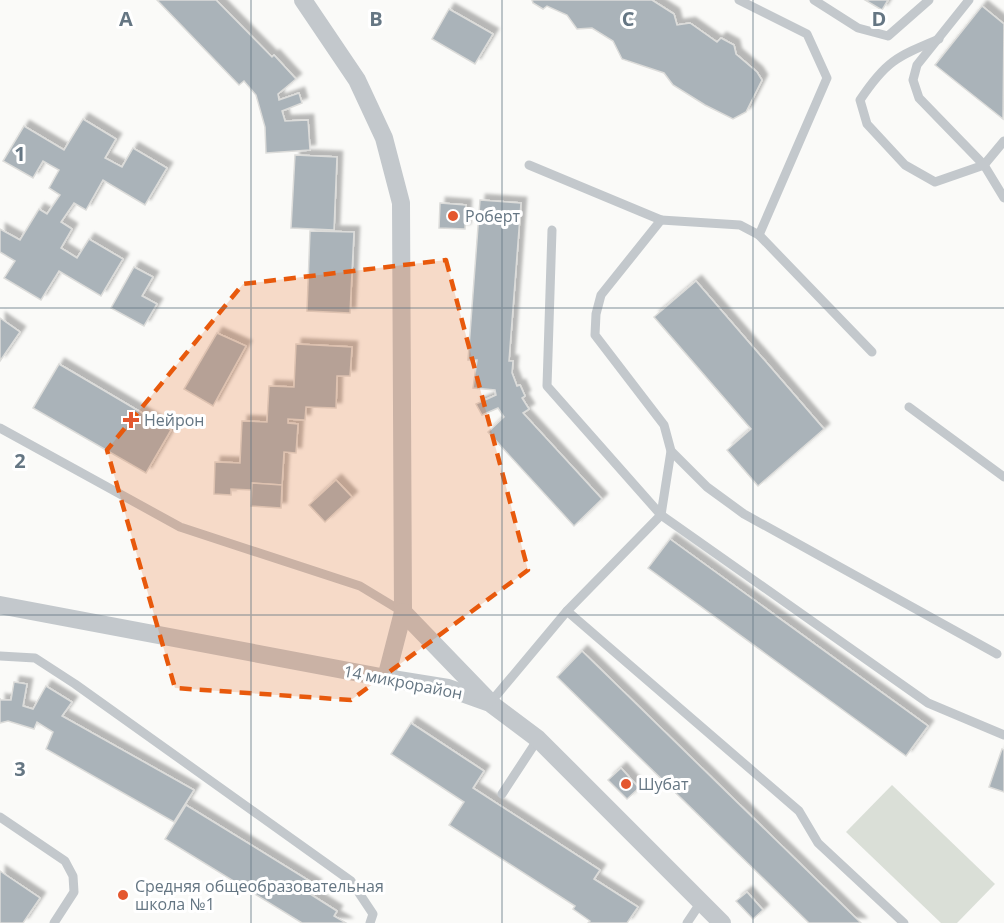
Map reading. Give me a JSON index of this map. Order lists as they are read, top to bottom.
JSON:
{
  "streets": {
    "street": ["14 микрорайон"]
  },
  "places": {
    "other": ["Роберт", "Шубат", "Средняя общеобразовательная школа №1"],
    "health": ["Нейрон"]
  },
  "grid": {
    "columns": [
      "A",
      "B",
      "C",
      "D"
    ],
    "rows": ["1", "2", "3"]
  }
}
